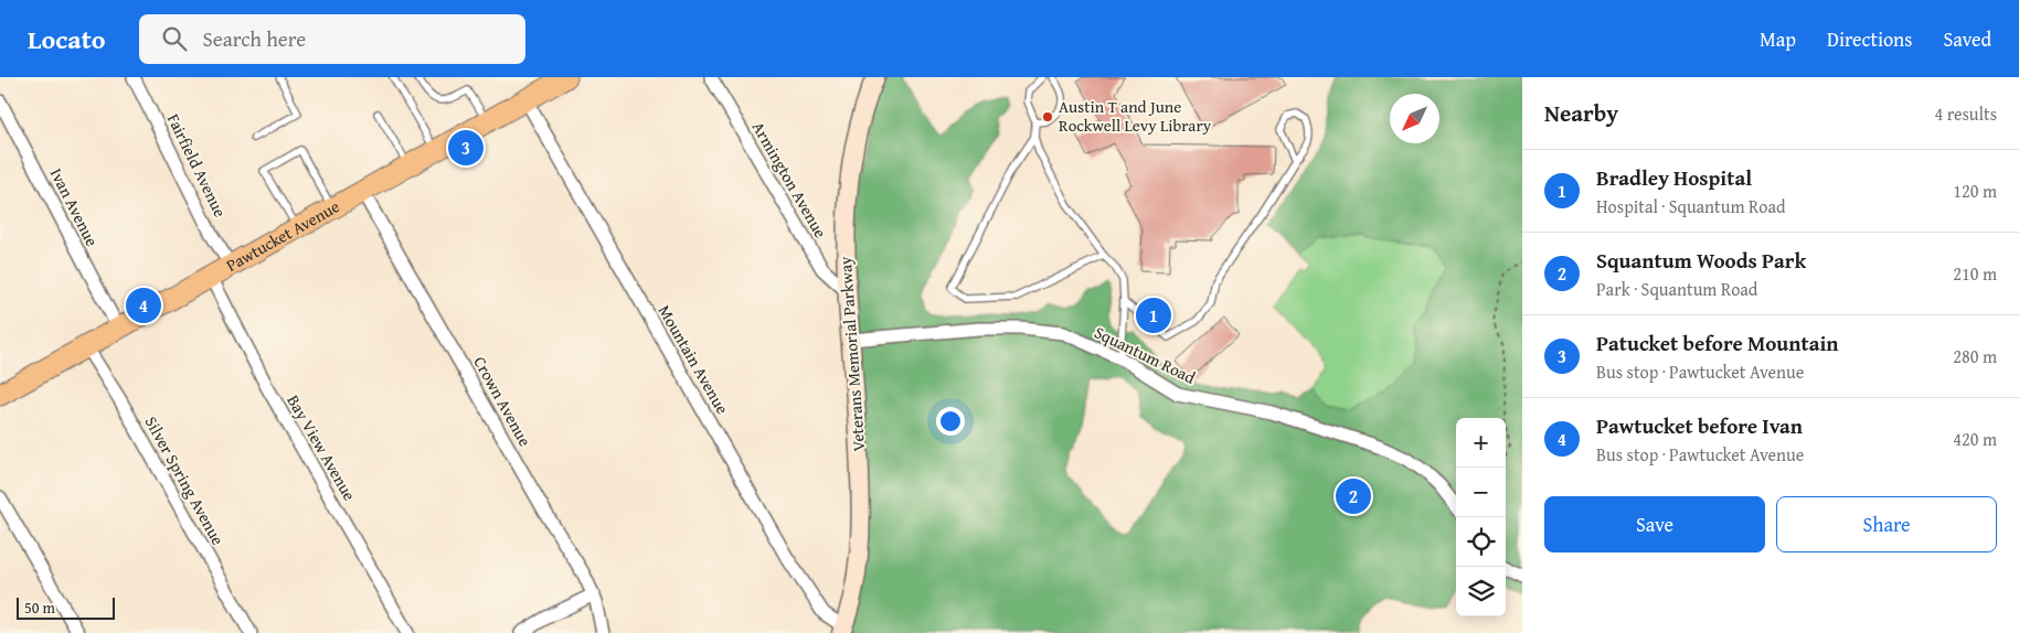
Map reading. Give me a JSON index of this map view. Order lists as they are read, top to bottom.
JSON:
{
  "streets": {
    "main road": ["Pawtucket Avenue", "Veterans Memorial Parkway"],
    "street": [
      "Fairfield Avenue",
      "Armington Avenue",
      "Ivan Avenue",
      "Squantum Road",
      "Mountain Avenue",
      "Crown Avenue",
      "Bay View Avenue",
      "Silver Spring Avenue"
    ]
  },
  "crossings": [
    ["Fairfield Avenue", "Pawtucket Avenue"],
    ["Armington Avenue", "Veterans Memorial Parkway"],
    ["Ivan Avenue", "Pawtucket Avenue"],
    ["Pawtucket Avenue", "Mountain Avenue"],
    ["Pawtucket Avenue", "Crown Avenue"],
    ["Pawtucket Avenue", "Bay View Avenue"],
    ["Pawtucket Avenue", "Silver Spring Avenue"],
    ["Veterans Memorial Parkway", "Squantum Road"],
    ["Veterans Memorial Parkway", "Mountain Avenue"]
  ],
  "places": ["Austin T and June Rockwell Levy Library"],
  "scale_bar": "50 m",
  "north": "bottom left",
  "page": {
    "header": "Locato",
    "search": "Search here",
    "nav": ["Map", "Directions", "Saved"],
    "heading": ["Nearby", "4 results"],
    "pins": [
      "3",
      "4",
      "1",
      "2"
    ],
    "list": [
      {
        "mark": "1",
        "name": "Bradley Hospital",
        "note": "Hospital · Squantum Road",
        "value": "120 m"
      },
      {
        "mark": "2",
        "name": "Squantum Woods Park",
        "note": "Park · Squantum Road",
        "value": "210 m"
      },
      {
        "mark": "3",
        "name": "Patucket before Mountain",
        "note": "Bus stop · Pawtucket Avenue",
        "value": "280 m"
      },
      {
        "mark": "4",
        "name": "Pawtucket before Ivan",
        "note": "Bus stop · Pawtucket Avenue",
        "value": "420 m"
      }
    ],
    "map_buttons": ["+", "−"],
    "buttons": ["Save", "Share"],
    "scale": "50 m"
  }
}
